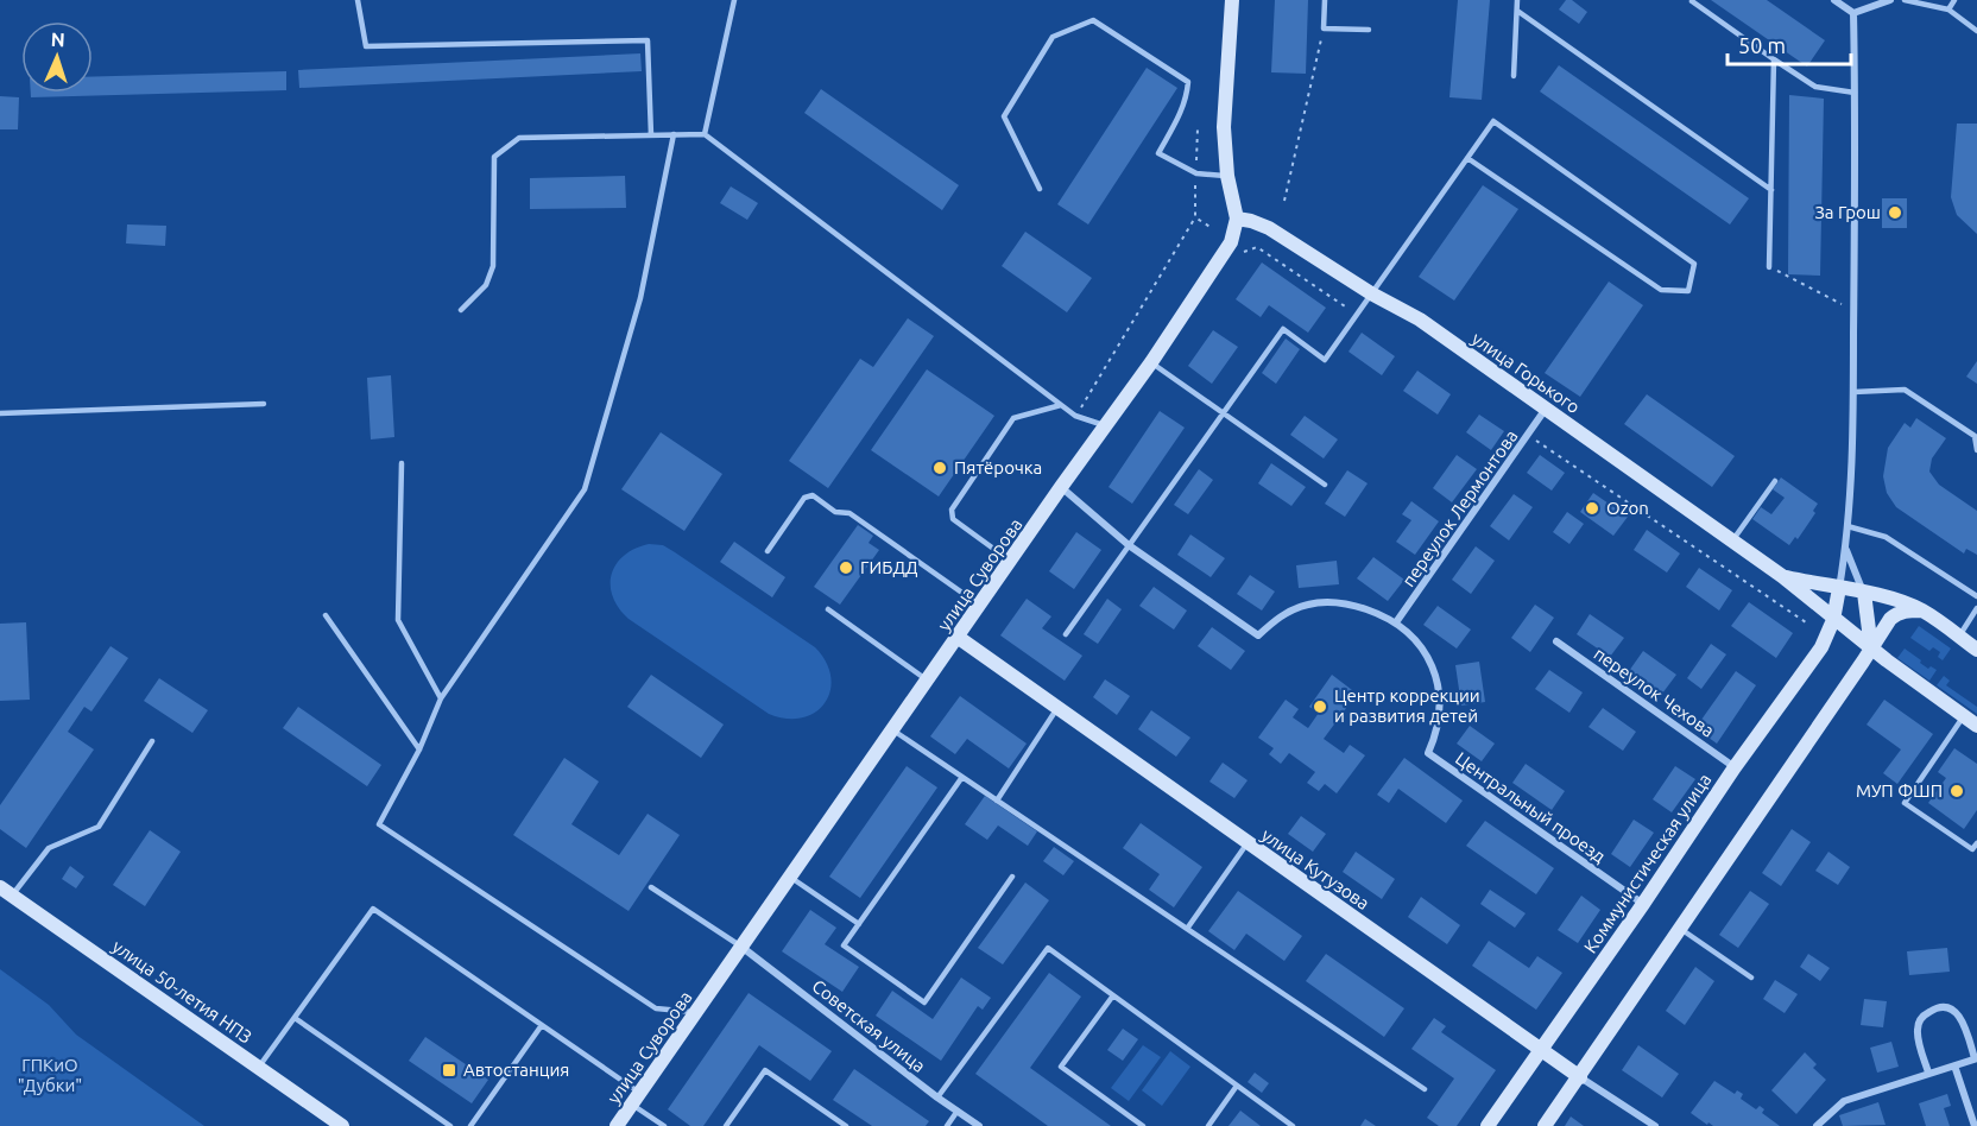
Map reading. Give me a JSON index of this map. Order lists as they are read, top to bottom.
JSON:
{
  "streets": {
    "main road": [
      "улица Горького",
      "улица Суворова",
      "Коммунистическая улица",
      "улица Кутузова",
      "улица 50-летия НПЗ"
    ],
    "street": [
      "переулок Лермонтова",
      "переулок Чехова",
      "Центральный проезд",
      "Советская улица"
    ]
  },
  "crossings": [
    ["улица Горького", "переулок Лермонтова"],
    ["улица Горького", "улица Суворова"],
    ["улица Горького", "Коммунистическая улица"],
    ["переулок Лермонтова", "Центральный проезд"],
    ["улица Суворова", "Центральный проезд"],
    ["улица Суворова", "улица Кутузова"],
    ["улица Суворова", "Советская улица"],
    ["переулок Чехова", "Коммунистическая улица"],
    ["Центральный проезд", "Коммунистическая улица"],
    ["Коммунистическая улица", "улица Кутузова"]
  ],
  "parks": ["ГПКиО \"Дубки\""],
  "places": {
    "other": [
      "За Грош",
      "Пятёрочка",
      "Ozon",
      "ГИБДД",
      "Центр коррекции и развития детей",
      "МУП ФШП"
    ],
    "transit": ["Автостанция"]
  },
  "scale_bar": "50 m",
  "north": "top"
}
